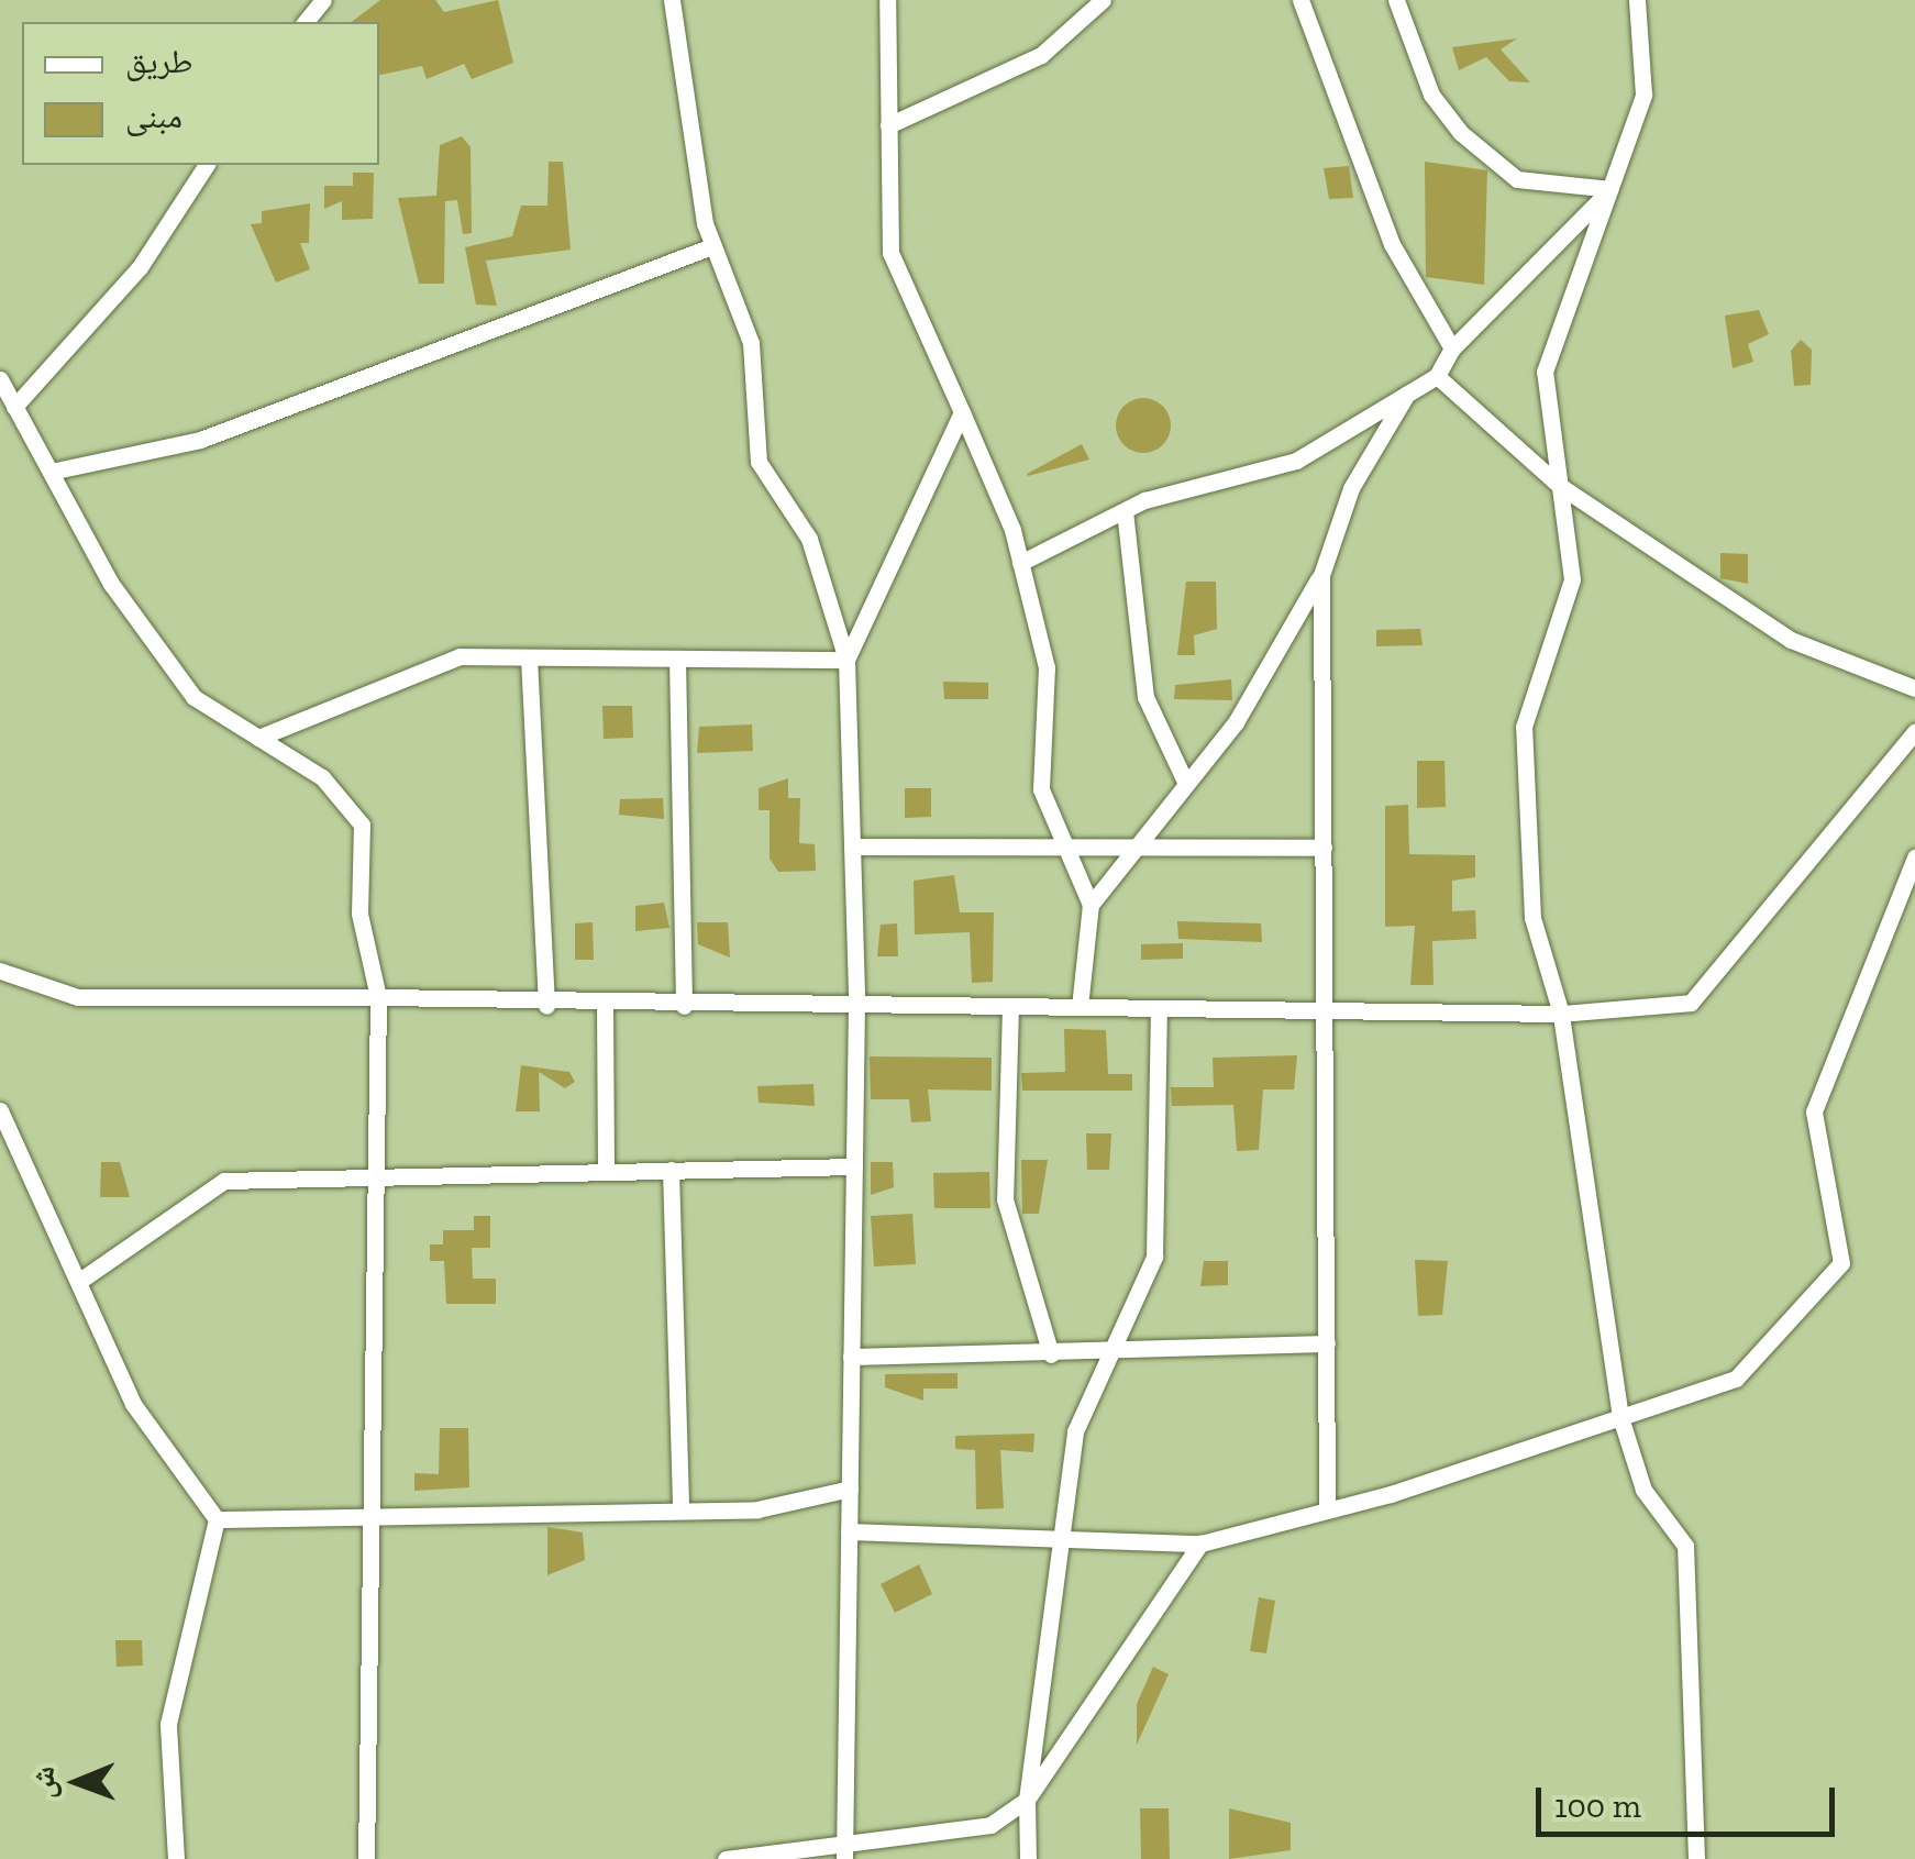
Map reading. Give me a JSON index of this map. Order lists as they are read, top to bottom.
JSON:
{
  "legend": ["طريق", "مبنى"],
  "scale_bar": "100 m",
  "north": "left"
}
